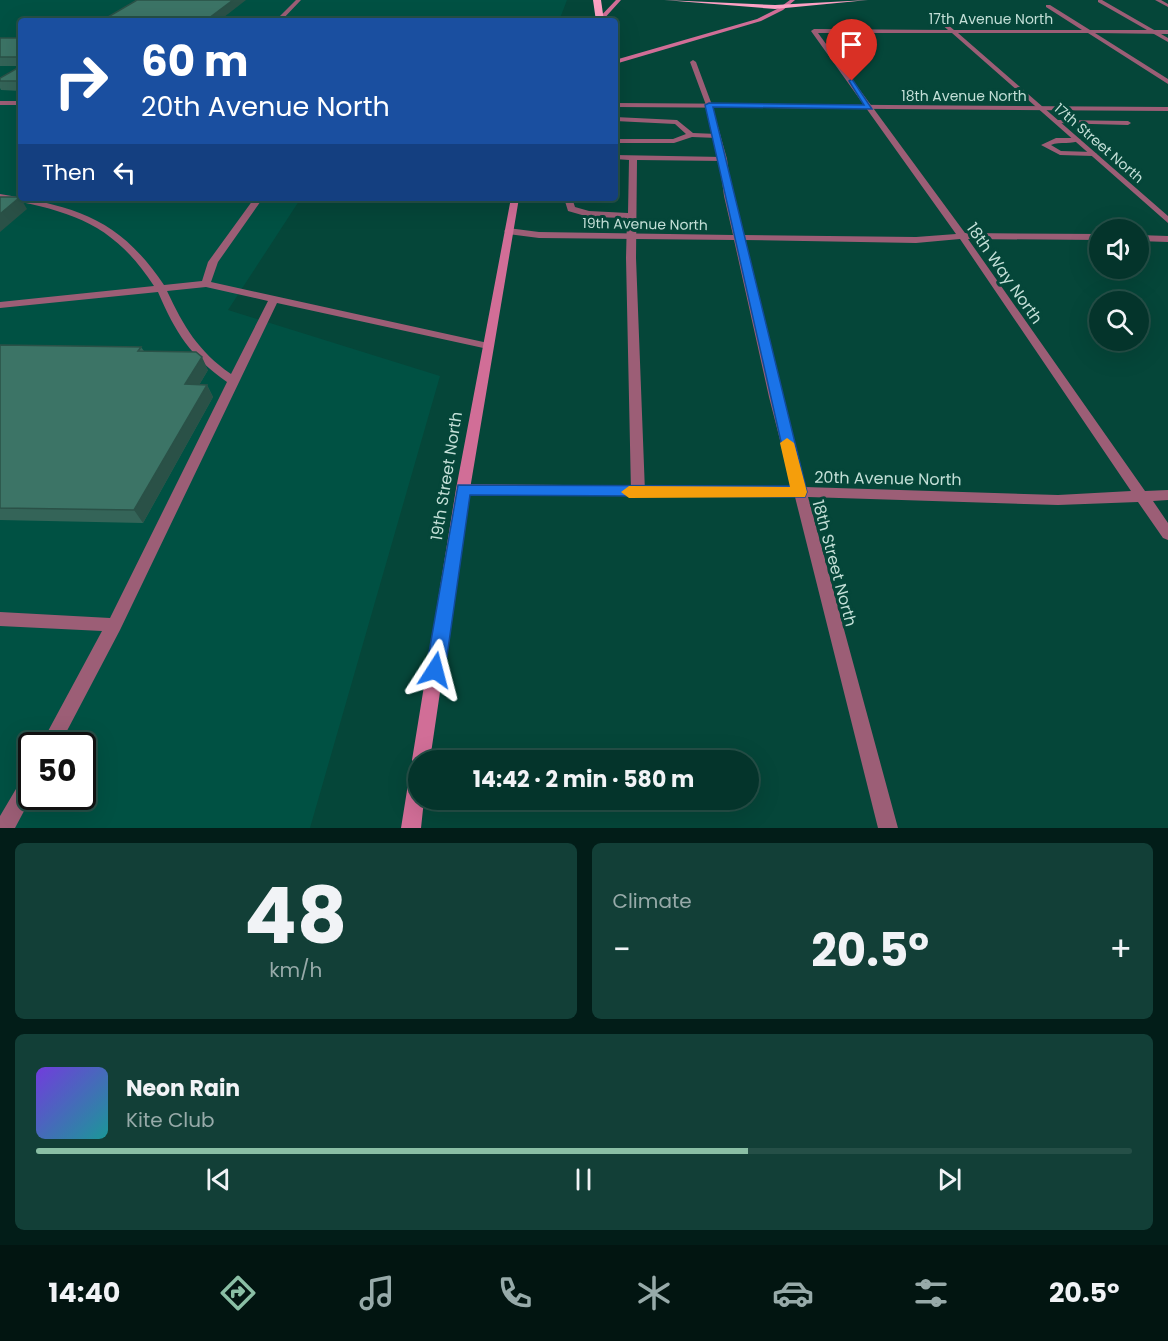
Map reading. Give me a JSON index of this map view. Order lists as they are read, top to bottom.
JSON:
{
  "streets": {
    "main road": ["19th Street North"],
    "street": [
      "17th Avenue North",
      "18th Avenue North",
      "17th Street North",
      "19th Avenue North",
      "18th Way North",
      "20th Avenue North",
      "18th Street North"
    ]
  },
  "crossings": [
    ["17th Avenue North", "17th Street North"],
    ["17th Avenue North", "18th Way North"],
    ["18th Avenue North", "17th Street North"],
    ["18th Avenue North", "18th Way North"],
    ["18th Avenue North", "18th Street North"],
    ["19th Avenue North", "18th Way North"],
    ["19th Avenue North", "19th Street North"],
    ["19th Avenue North", "18th Street North"],
    ["18th Way North", "20th Avenue North"],
    ["19th Street North", "20th Avenue North"],
    ["20th Avenue North", "18th Street North"]
  ],
  "page": {
    "turn": ["60 m", "20th Avenue North"],
    "then": "Then",
    "limit": "50",
    "trip": "14:42 · 2 min · 580 m",
    "tile": [
      ["48", "km/h"],
      "Climate"
    ],
    "heat": ["−", "20.5°", "+"],
    "song": ["Neon Rain", "Kite Club"],
    "tabs": ["14:40", "20.5°"]
  }
}
